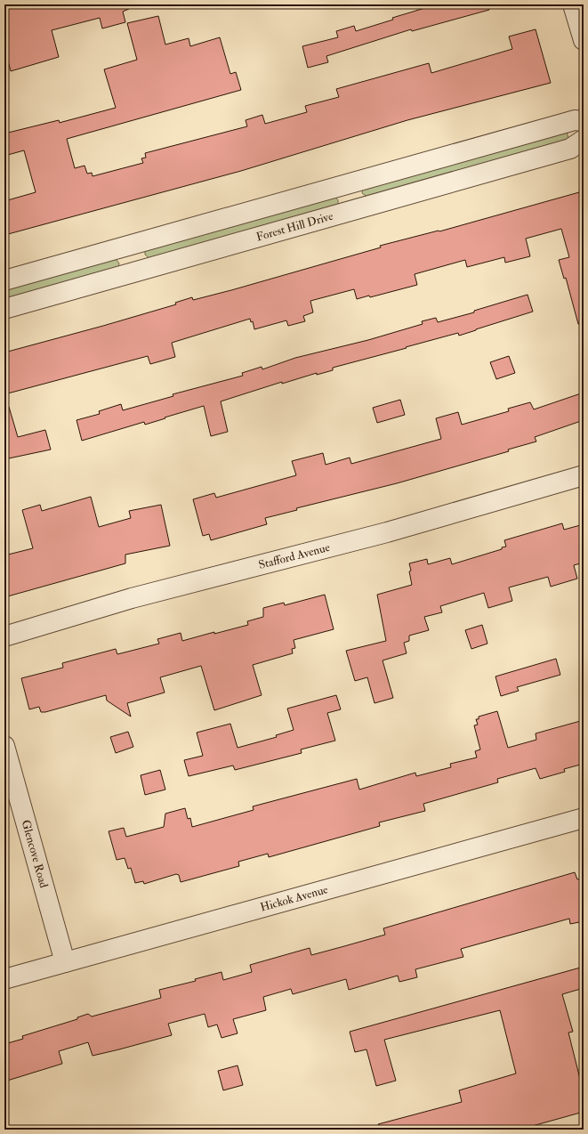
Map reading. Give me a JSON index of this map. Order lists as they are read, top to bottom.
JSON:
{
  "streets": {
    "street": [
      "Forest Hill Drive",
      "Stafford Avenue",
      "Glencove Road",
      "Hickok Avenue"
    ]
  },
  "crossings": [
    ["Glencove Road", "Hickok Avenue"]
  ]
}
